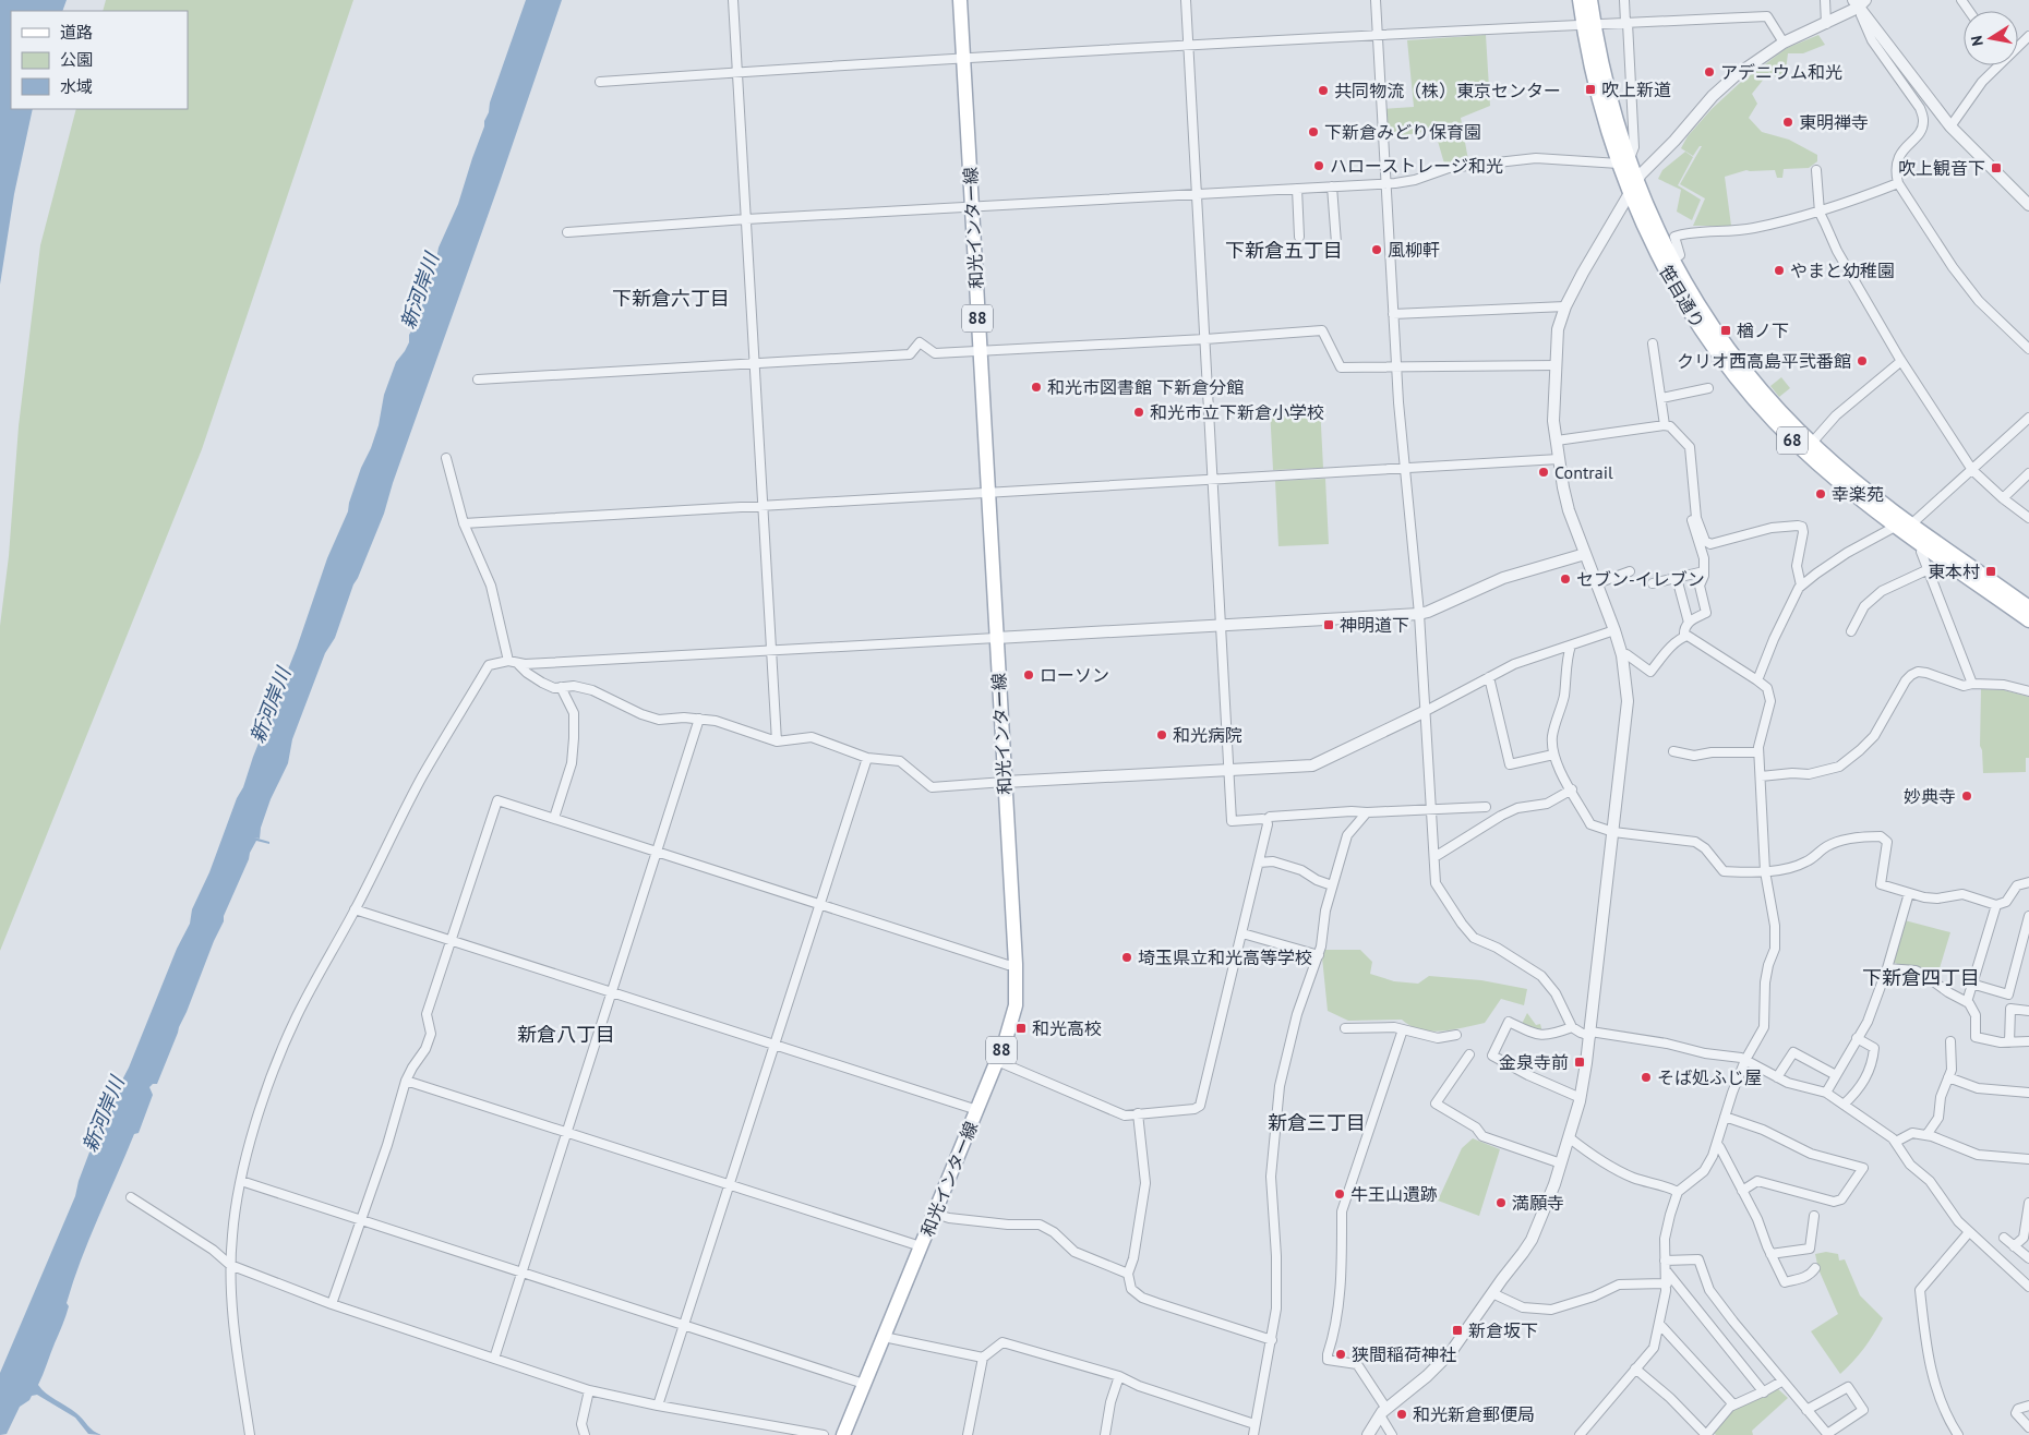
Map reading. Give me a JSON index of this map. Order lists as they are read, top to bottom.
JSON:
{
  "streets": {
    "main road": [
      "和光インター線",
      "笹目通り",
      "88",
      "68"
    ]
  },
  "districts": [
    "下新倉五丁目",
    "下新倉六丁目",
    "下新倉四丁目",
    "新倉八丁目",
    "新倉三丁目"
  ],
  "water": ["新河岸川"],
  "places": {
    "other": [
      "アデニウム和光",
      "共同物流（株）東京センター",
      "東明禅寺",
      "下新倉みどり保育園",
      "ハローストレージ和光",
      "風柳軒",
      "やまと幼稚園",
      "クリオ西高島平弐番館",
      "和光市図書館 下新倉分館",
      "和光市立下新倉小学校",
      "Contrail",
      "幸楽苑",
      "セブン-イレブン",
      "ローソン",
      "和光病院",
      "妙典寺",
      "埼玉県立和光高等学校",
      "そば処ふじ屋",
      "牛王山遺跡",
      "満願寺",
      "狭間稲荷神社",
      "和光新倉郵便局"
    ],
    "transit": [
      "吹上新道",
      "吹上観音下",
      "楢ノ下",
      "東本村",
      "神明道下",
      "和光高校",
      "金泉寺前",
      "新倉坂下"
    ]
  },
  "legend": ["道路", "公園", "水域"],
  "north": "left"
}
